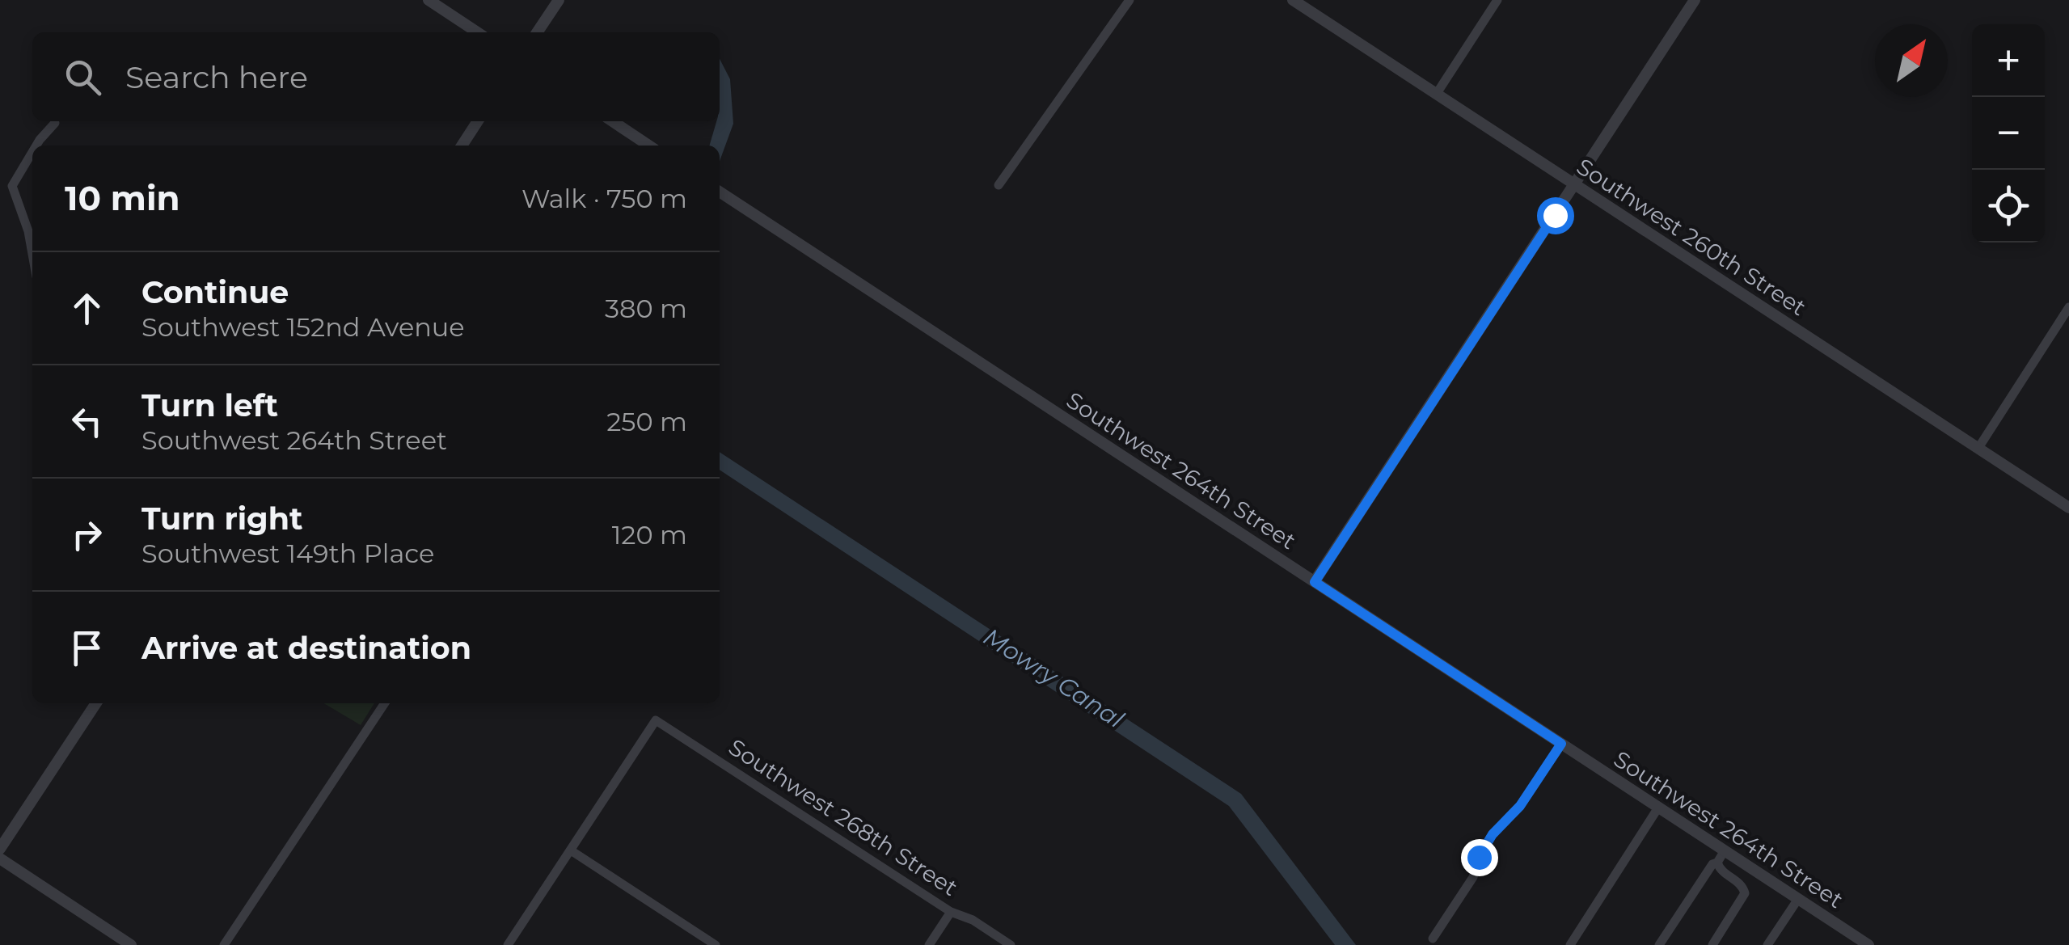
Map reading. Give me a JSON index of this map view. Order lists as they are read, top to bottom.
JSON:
{
  "streets": {
    "street": ["Southwest 260th Street", "Southwest 264th Street", "Southwest 268th Street"]
  },
  "water": ["Mowry Canal"],
  "north": "top right",
  "page": {
    "map_buttons": ["+", "−"],
    "search": "Search here",
    "heading": ["10 min", "Walk · 750 m"],
    "list": [
      ["Continue", "Southwest 152nd Avenue", "380 m"],
      ["Turn left", "Southwest 264th Street", "250 m"],
      ["Turn right", "Southwest 149th Place", "120 m"],
      "Arrive at destination"
    ]
  }
}
